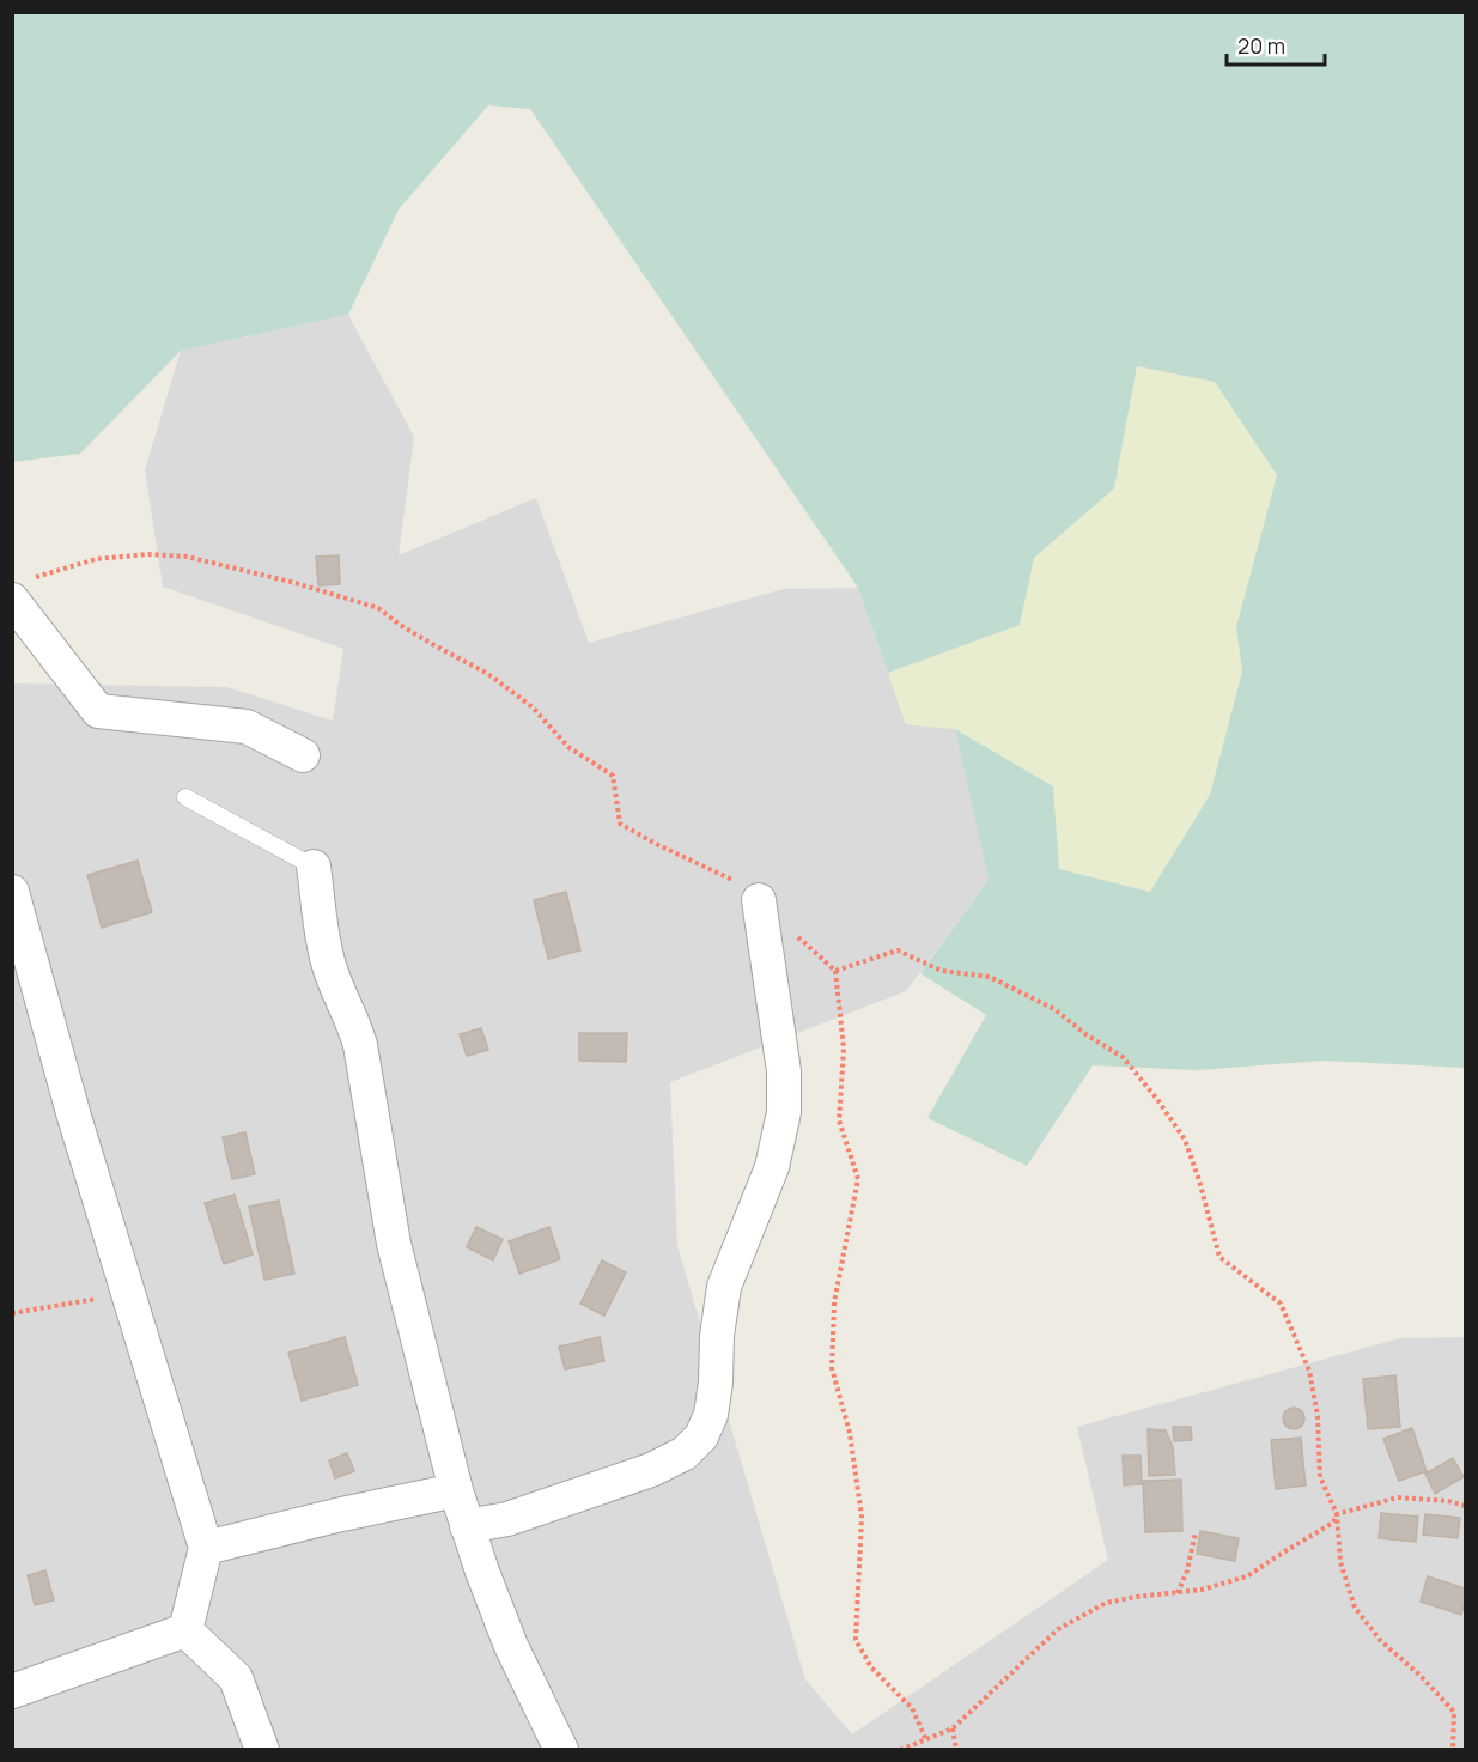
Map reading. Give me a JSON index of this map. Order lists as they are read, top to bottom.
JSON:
{
  "scale_bar": "20 m"
}
